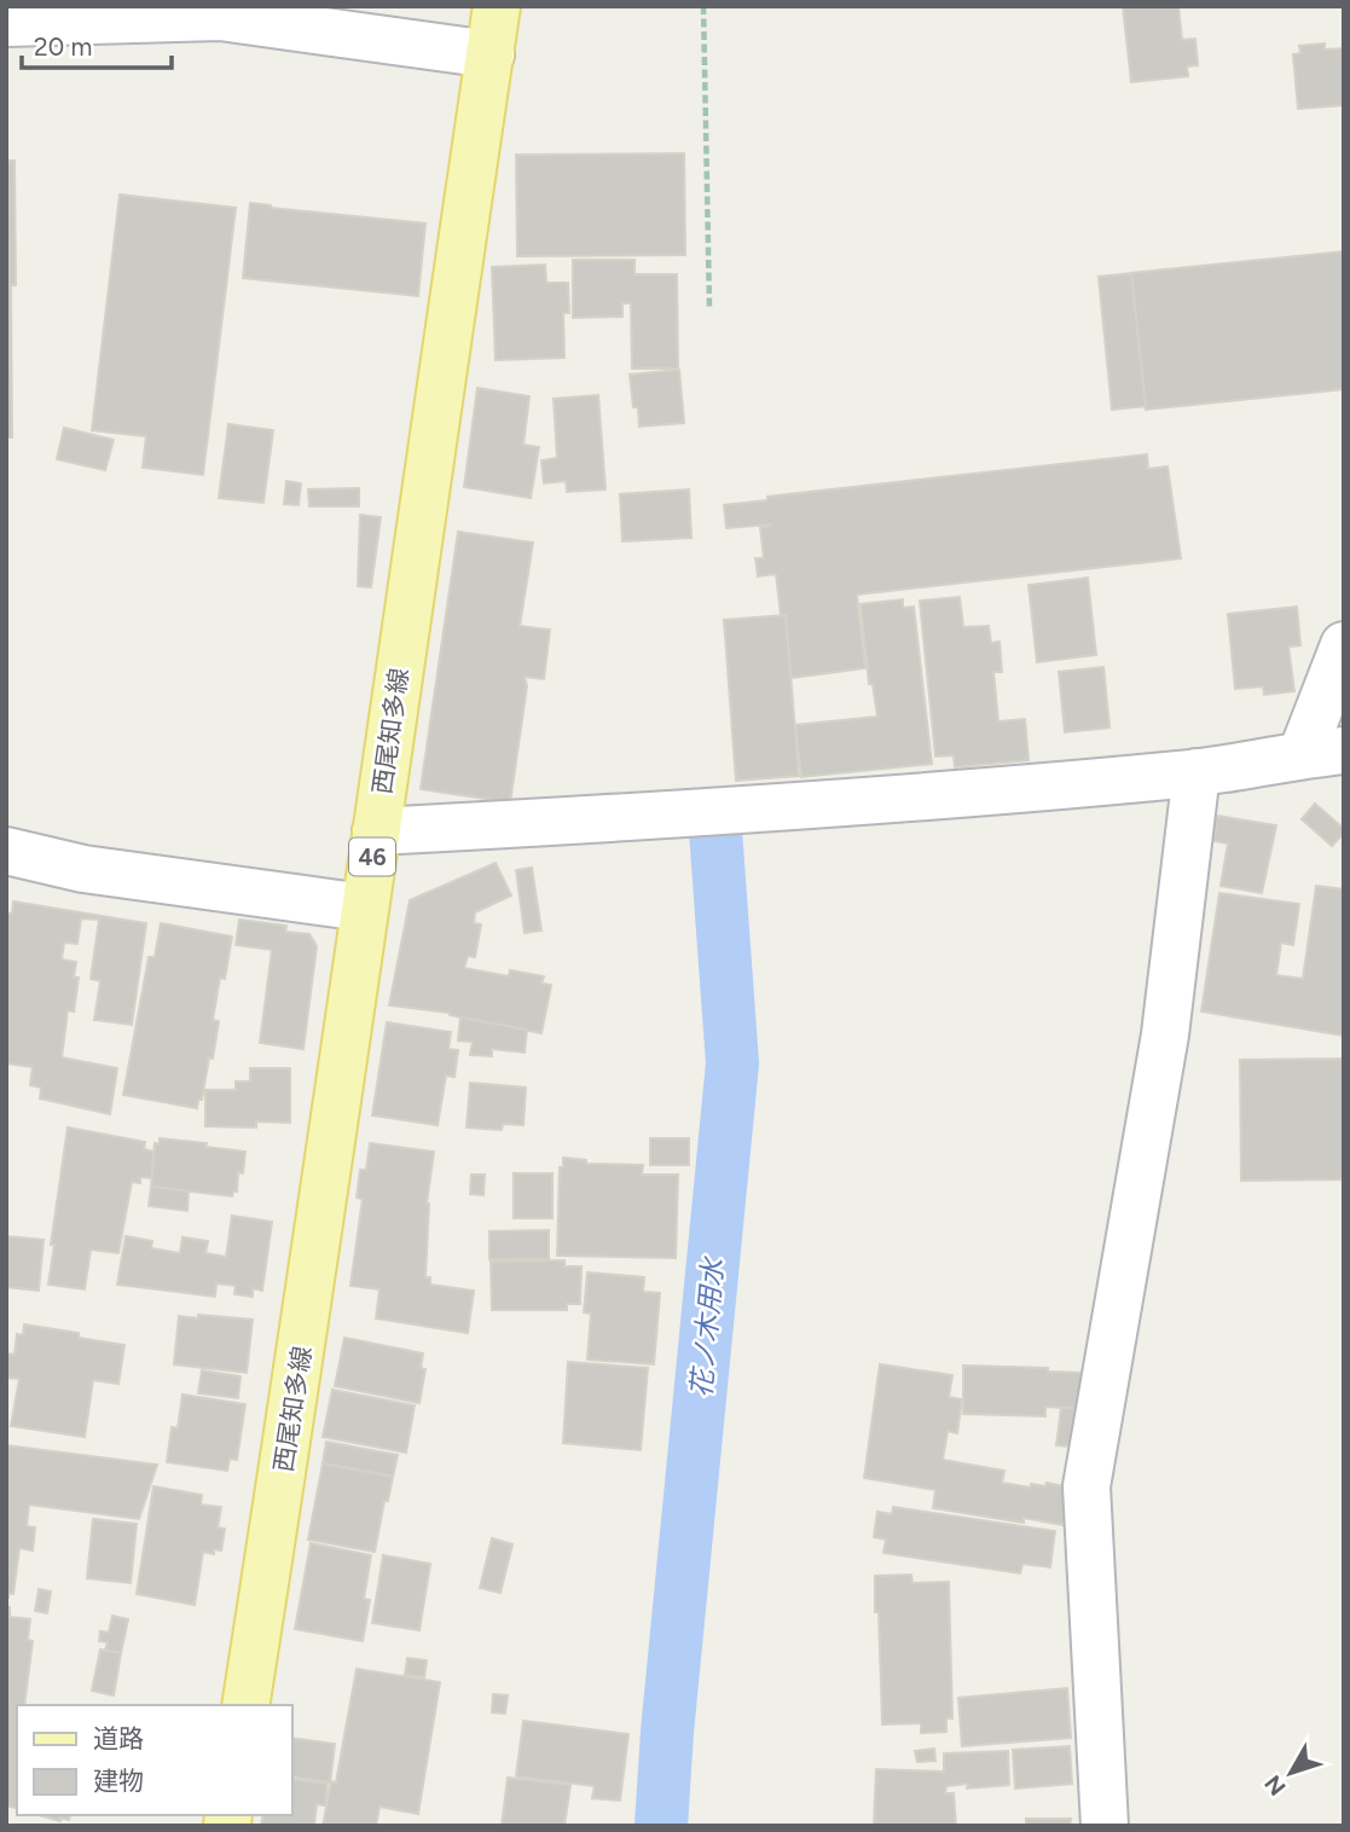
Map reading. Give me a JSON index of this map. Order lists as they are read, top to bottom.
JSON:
{
  "streets": {
    "main road": ["西尾知多線", "46"]
  },
  "water": ["花ノ木用水"],
  "legend": ["道路", "建物"],
  "scale_bar": "20 m",
  "north": "bottom left"
}
